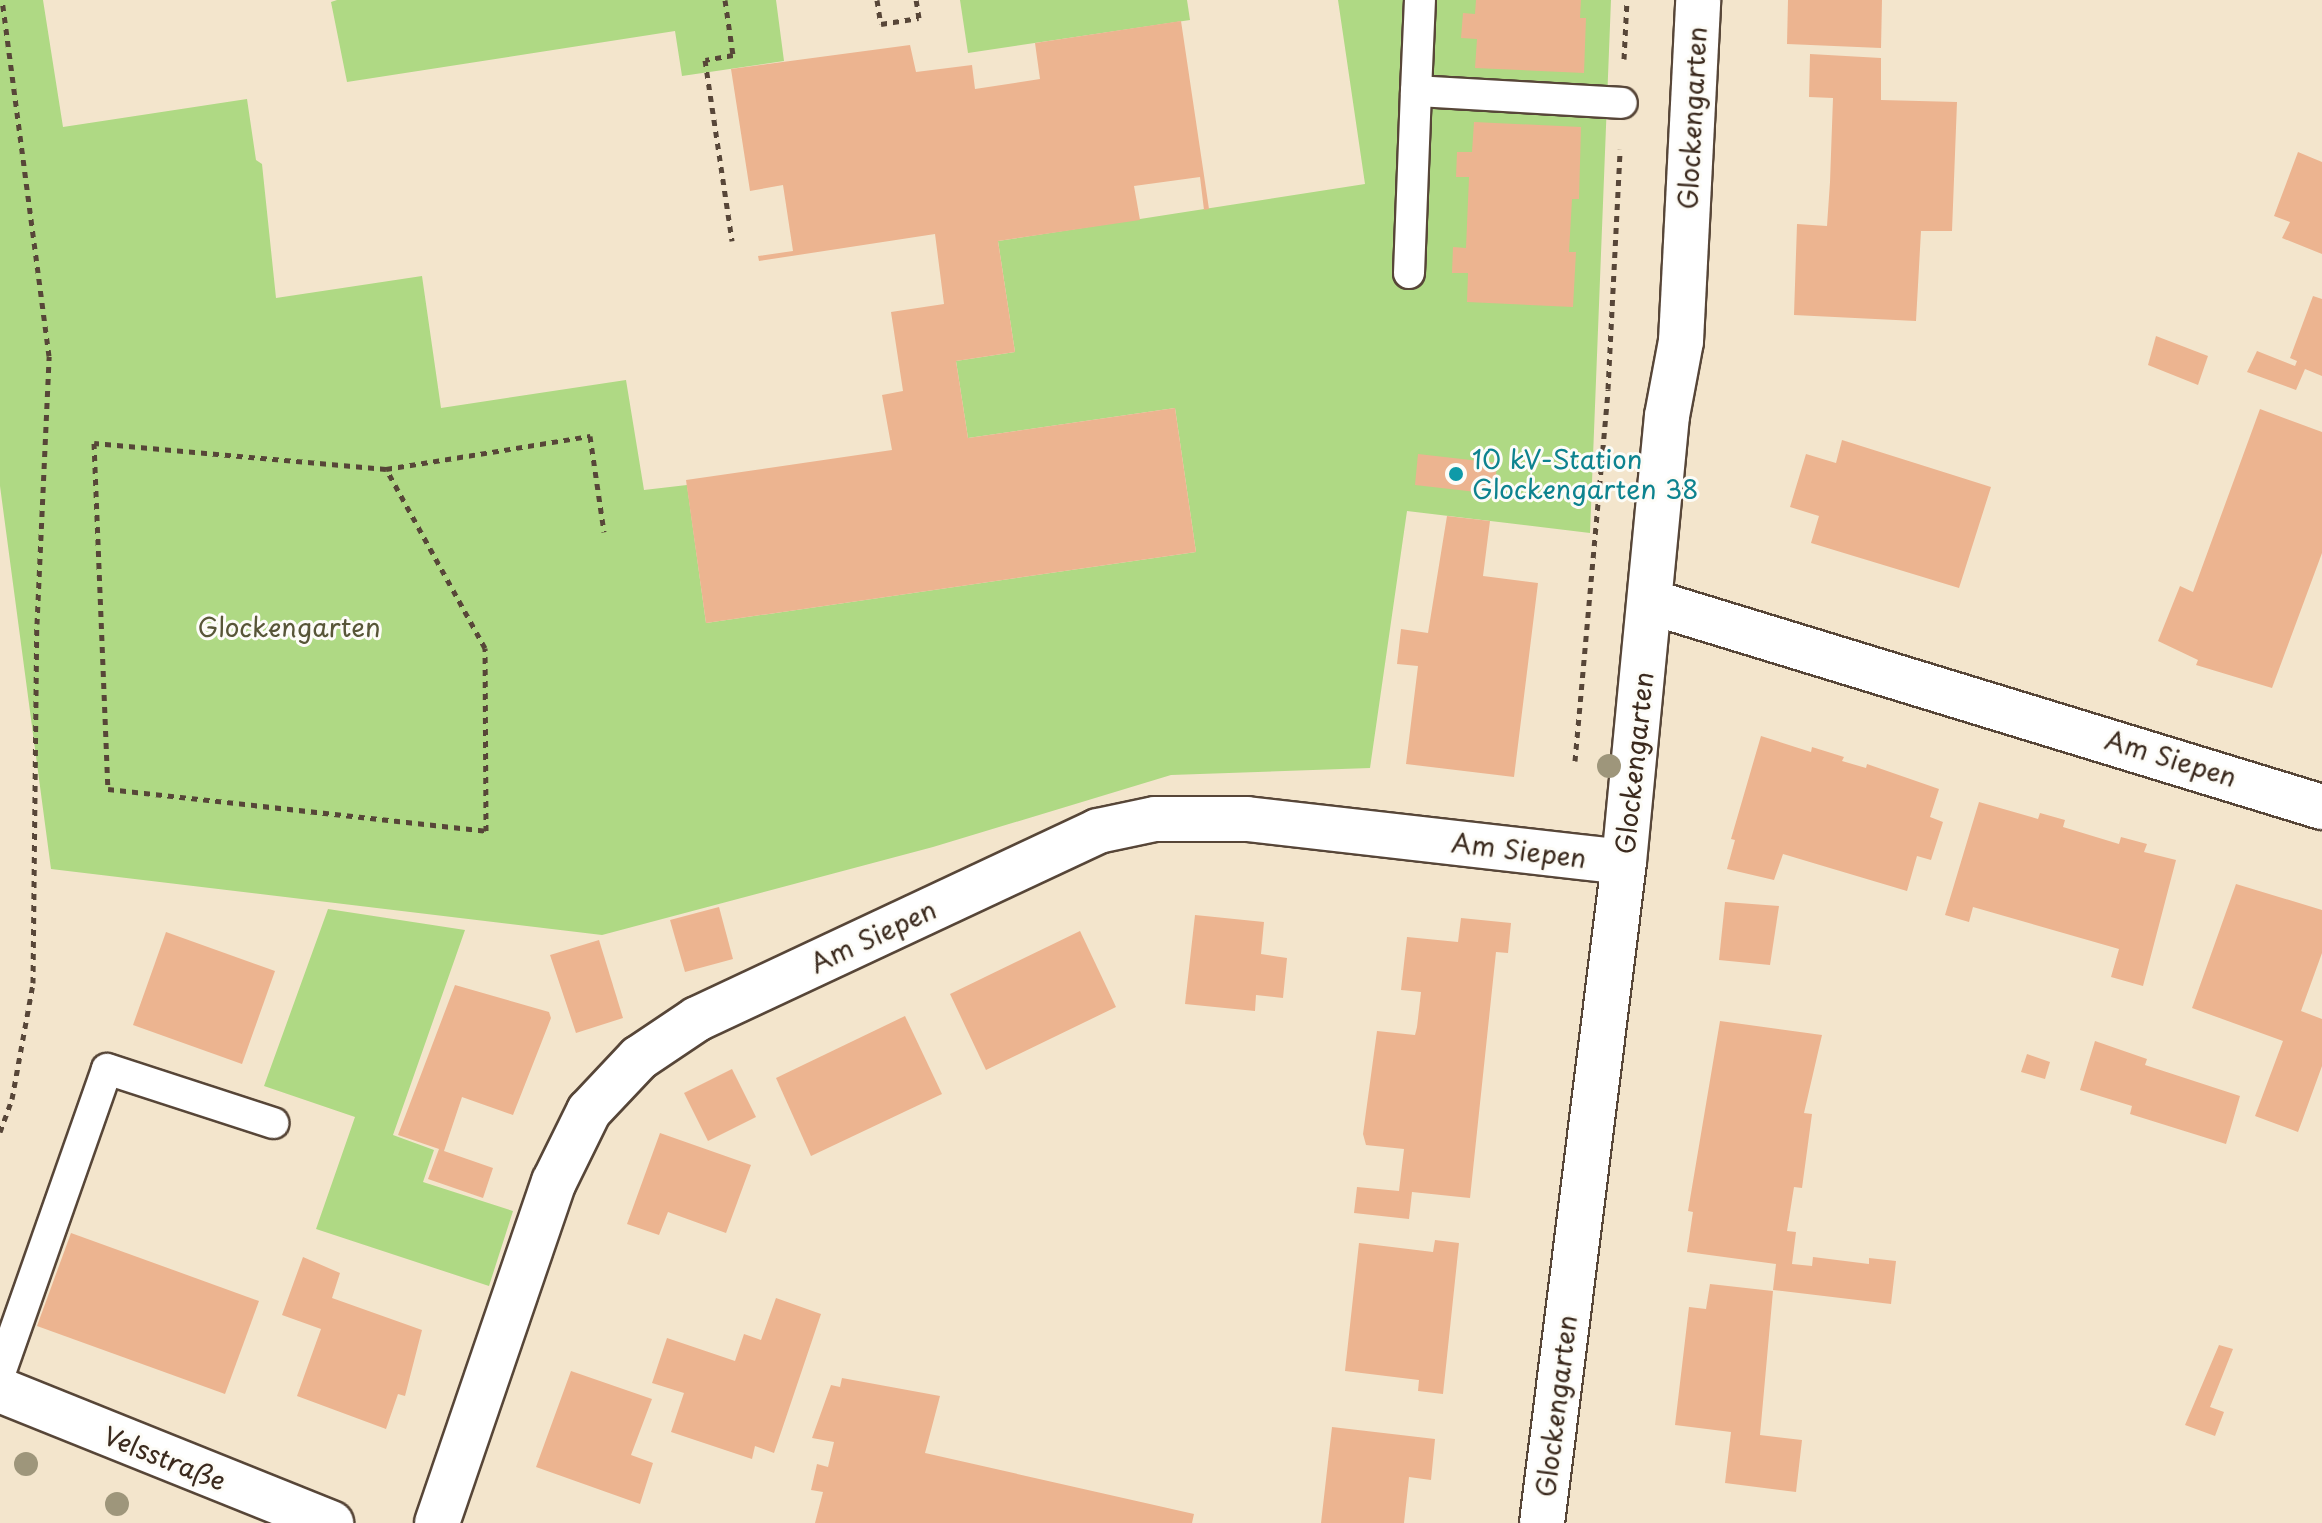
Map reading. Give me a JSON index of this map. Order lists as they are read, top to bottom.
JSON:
{
  "streets": {
    "street": ["Glockengarten", "Am Siepen", "Velsstraße"]
  },
  "crossings": [
    ["Glockengarten", "Am Siepen"]
  ],
  "parks": ["Glockengarten"],
  "places": ["10 kV-Station Glockengarten 38"]
}
